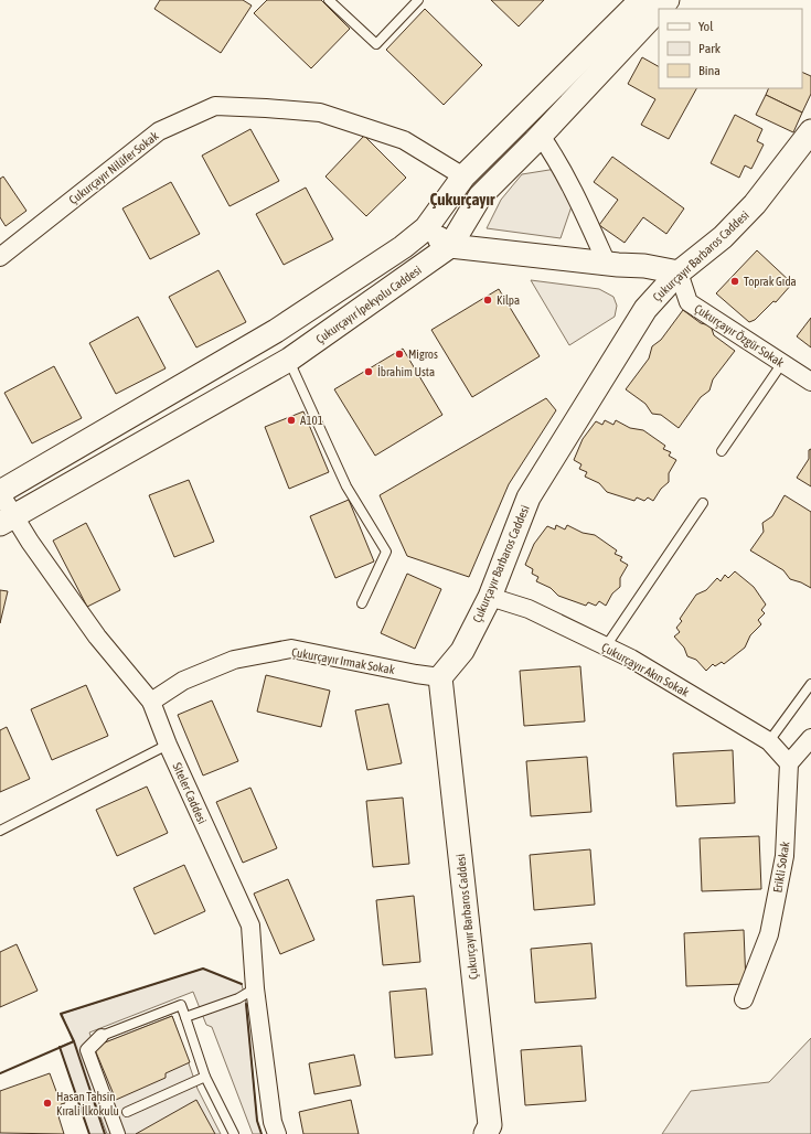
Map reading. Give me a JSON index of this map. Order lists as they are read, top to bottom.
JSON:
{
  "streets": {
    "street": [
      "Çukurçayır Nilüfer Sokak",
      "Çukurçayır Barbaros Caddesi",
      "Çukurçayır İpekyolu Caddesi",
      "Çukurçayır Özgür Sokak",
      "Çukurçayır Irmak Sokak",
      "Çukurçayır Akın Sokak",
      "Siteler Caddesi",
      "Erikli Sokak"
    ]
  },
  "crossings": [
    ["Çukurçayır Barbaros Caddesi", "Çukurçayır Özgür Sokak"],
    ["Çukurçayır Barbaros Caddesi", "Çukurçayır Irmak Sokak"],
    ["Çukurçayır Barbaros Caddesi", "Çukurçayır Akın Sokak"],
    ["Çukurçayır İpekyolu Caddesi", "Siteler Caddesi"],
    ["Çukurçayır Irmak Sokak", "Siteler Caddesi"],
    ["Çukurçayır Akın Sokak", "Erikli Sokak"]
  ],
  "districts": ["Çukurçayır"],
  "places": [
    "Toprak Gıda",
    "Kilpa",
    "Migros",
    "İbrahim Usta",
    "A101",
    "Hasan Tahsin Kırali İlkokulu"
  ],
  "legend": ["Yol", "Park", "Bina"]
}
